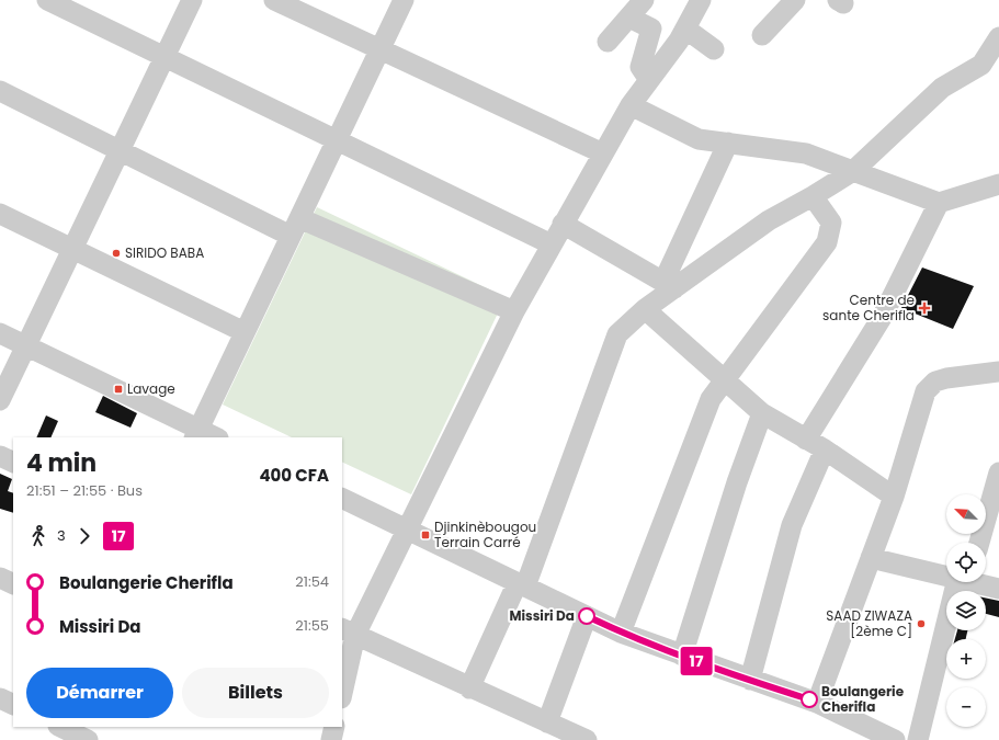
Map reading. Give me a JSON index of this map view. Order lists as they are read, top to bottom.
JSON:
{
  "places": {
    "other": [
      "SIRIDO BABA",
      "Missiri Da",
      "SAAD ZIWAZA [2ème C]",
      "Boulangerie Cherifla"
    ],
    "health": ["Centre de sante Cherifla"],
    "transit": ["Lavage", "Djinkinèbougou Terrain Carré"]
  },
  "lines": ["bus line 17"],
  "north": "top left",
  "page": {
    "on_map": "17",
    "heading": ["4 min", "21:51 – 21:55 · Bus", "400 CFA"],
    "map_buttons": ["+", "−"],
    "legs": ["3", "17"],
    "list": [
      {
        "name": "Boulangerie Cherifla",
        "value": "21:54"
      },
      {
        "name": "Missiri Da",
        "value": "21:55"
      }
    ],
    "buttons": ["Démarrer", "Billets"]
  }
}
